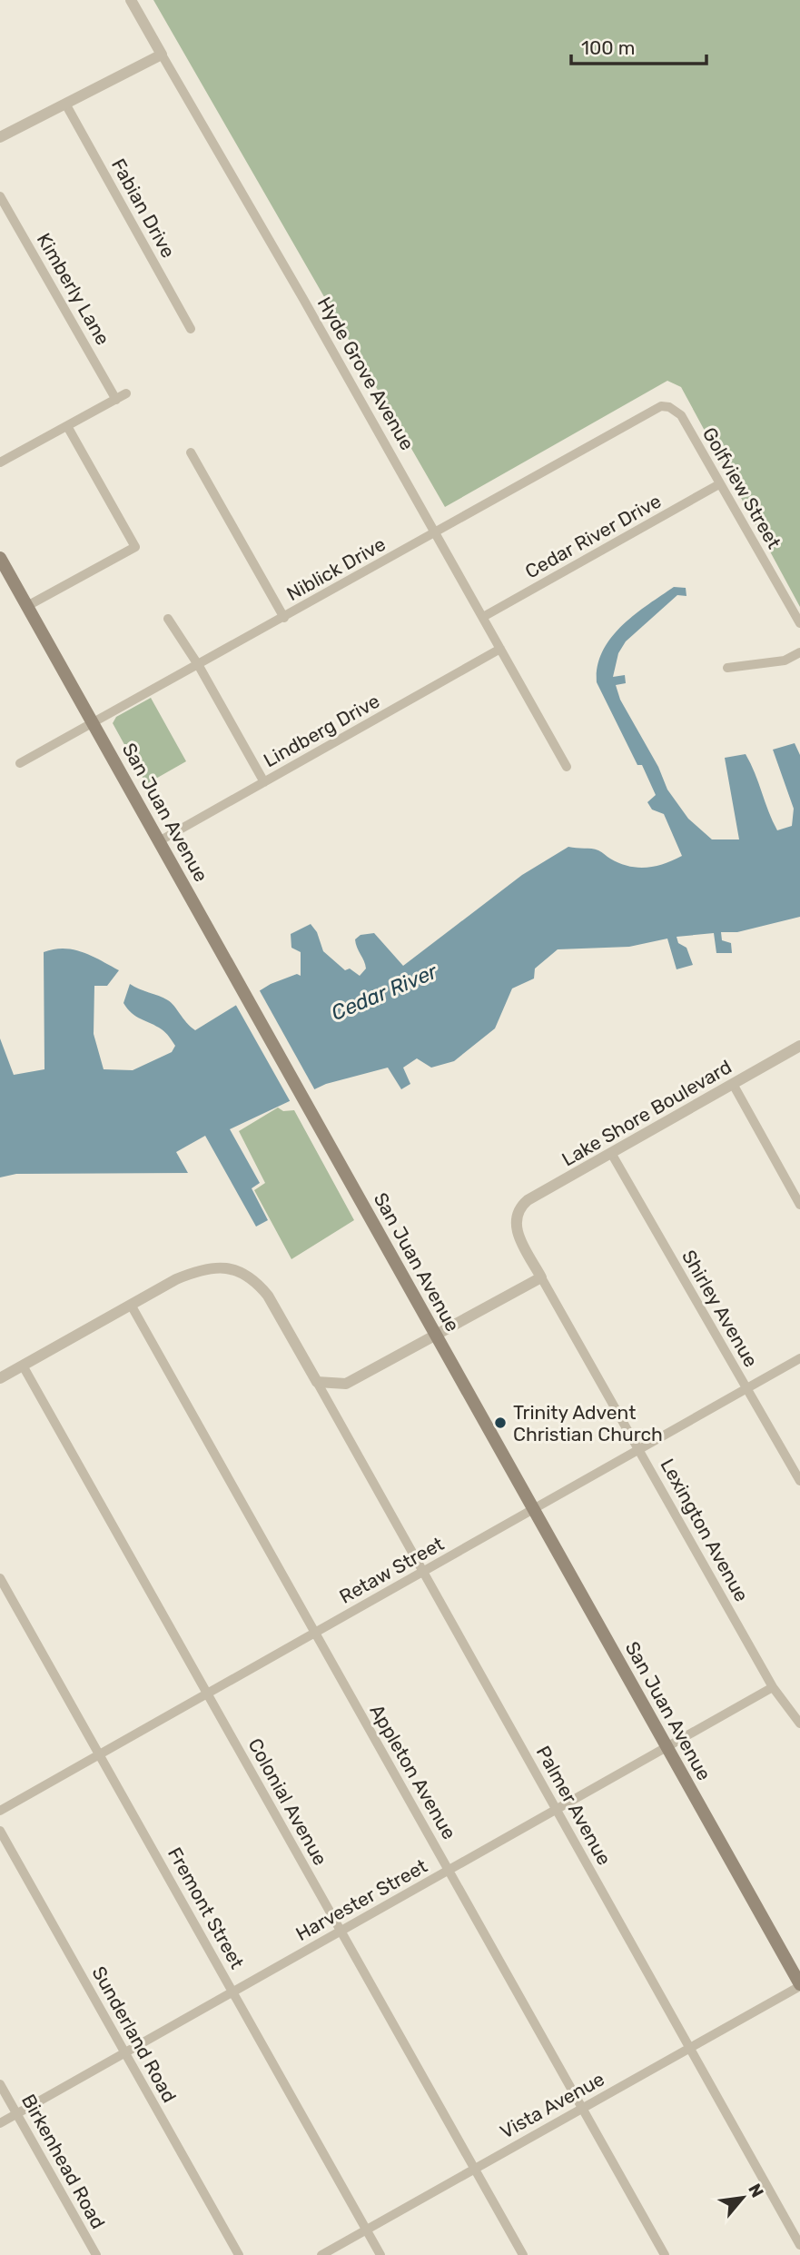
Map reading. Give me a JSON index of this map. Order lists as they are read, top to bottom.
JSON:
{
  "streets": {
    "main road": ["San Juan Avenue"],
    "street": [
      "Fabian Drive",
      "Kimberly Lane",
      "Hyde Grove Avenue",
      "Golfview Street",
      "Cedar River Drive",
      "Niblick Drive",
      "Lindberg Drive",
      "Lake Shore Boulevard",
      "Shirley Avenue",
      "Lexington Avenue",
      "Retaw Street",
      "Appleton Avenue",
      "Colonial Avenue",
      "Palmer Avenue",
      "Harvester Street",
      "Fremont Street",
      "Sunderland Road",
      "Vista Avenue",
      "Birkenhead Road"
    ]
  },
  "crossings": [
    ["Hyde Grove Avenue", "Cedar River Drive"],
    ["Hyde Grove Avenue", "Niblick Drive"],
    ["Hyde Grove Avenue", "Lindberg Drive"],
    ["Golfview Street", "Cedar River Drive"],
    ["Golfview Street", "Niblick Drive"],
    ["Niblick Drive", "San Juan Avenue"],
    ["Lindberg Drive", "San Juan Avenue"],
    ["San Juan Avenue", "Retaw Street"],
    ["San Juan Avenue", "Harvester Street"],
    ["San Juan Avenue", "Vista Avenue"],
    ["Lake Shore Boulevard", "Shirley Avenue"],
    ["Lake Shore Boulevard", "Lexington Avenue"],
    ["Shirley Avenue", "Retaw Street"],
    ["Lexington Avenue", "Retaw Street"],
    ["Lexington Avenue", "Harvester Street"],
    ["Retaw Street", "Appleton Avenue"],
    ["Retaw Street", "Colonial Avenue"],
    ["Retaw Street", "Palmer Avenue"],
    ["Retaw Street", "Fremont Street"],
    ["Appleton Avenue", "Harvester Street"],
    ["Appleton Avenue", "Vista Avenue"],
    ["Colonial Avenue", "Harvester Street"],
    ["Colonial Avenue", "Vista Avenue"],
    ["Palmer Avenue", "Harvester Street"],
    ["Palmer Avenue", "Vista Avenue"],
    ["Harvester Street", "Fremont Street"],
    ["Harvester Street", "Sunderland Road"],
    ["Harvester Street", "Birkenhead Road"],
    ["Fremont Street", "Vista Avenue"]
  ],
  "water": ["Cedar River"],
  "places": ["Trinity Advent Christian Church"],
  "scale_bar": "100 m",
  "north": "top right"
}
